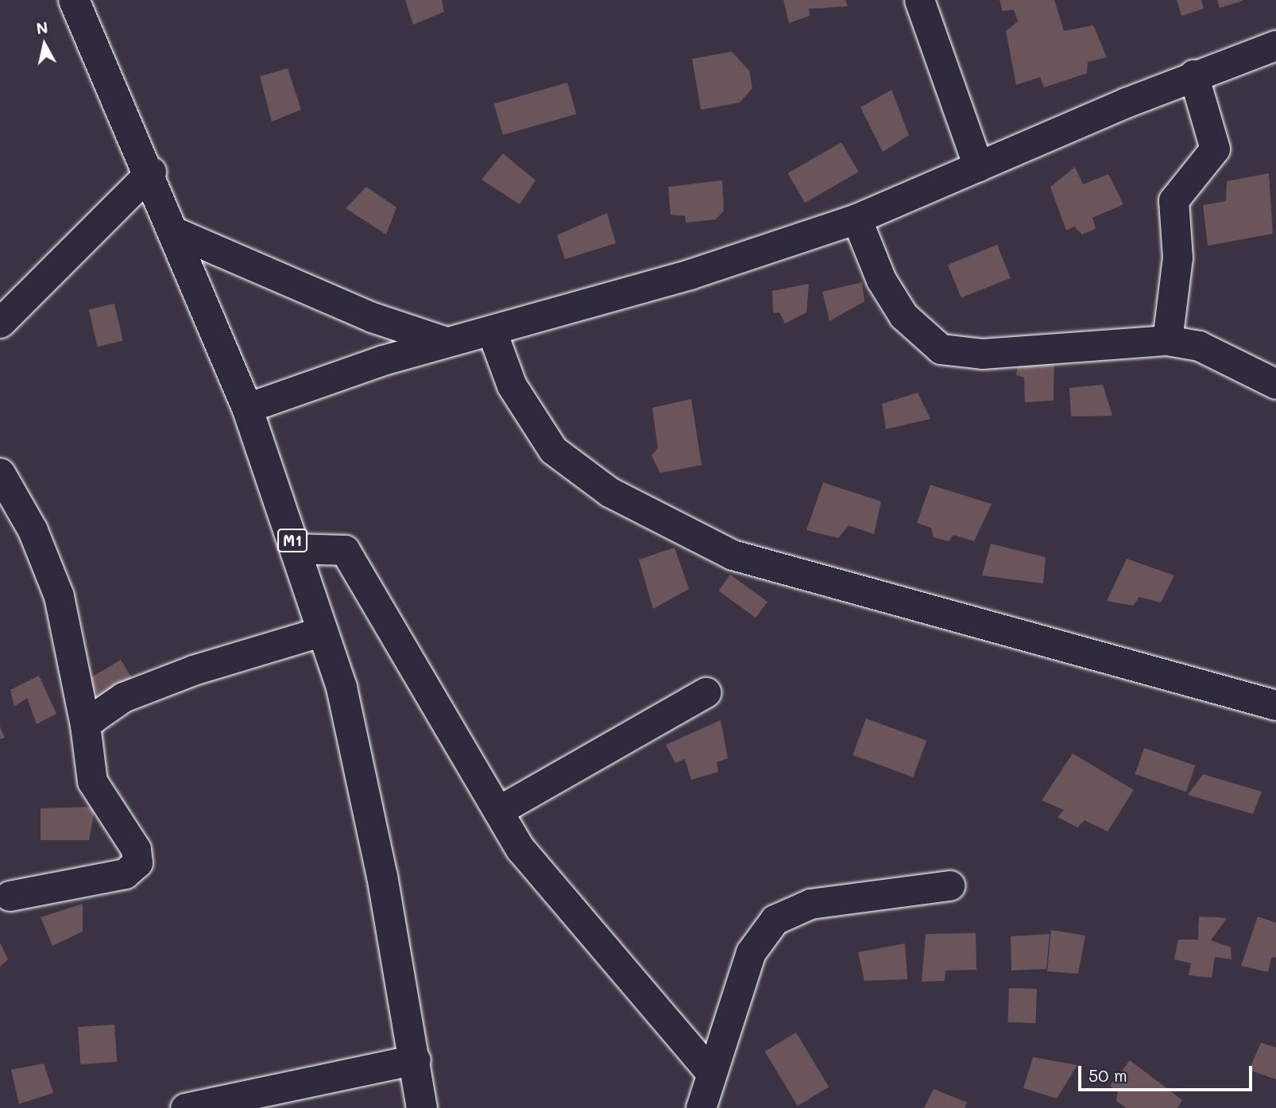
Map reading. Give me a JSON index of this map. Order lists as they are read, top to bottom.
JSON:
{
  "streets": {
    "main road": ["M1"]
  },
  "scale_bar": "50 m",
  "north": "top"
}
